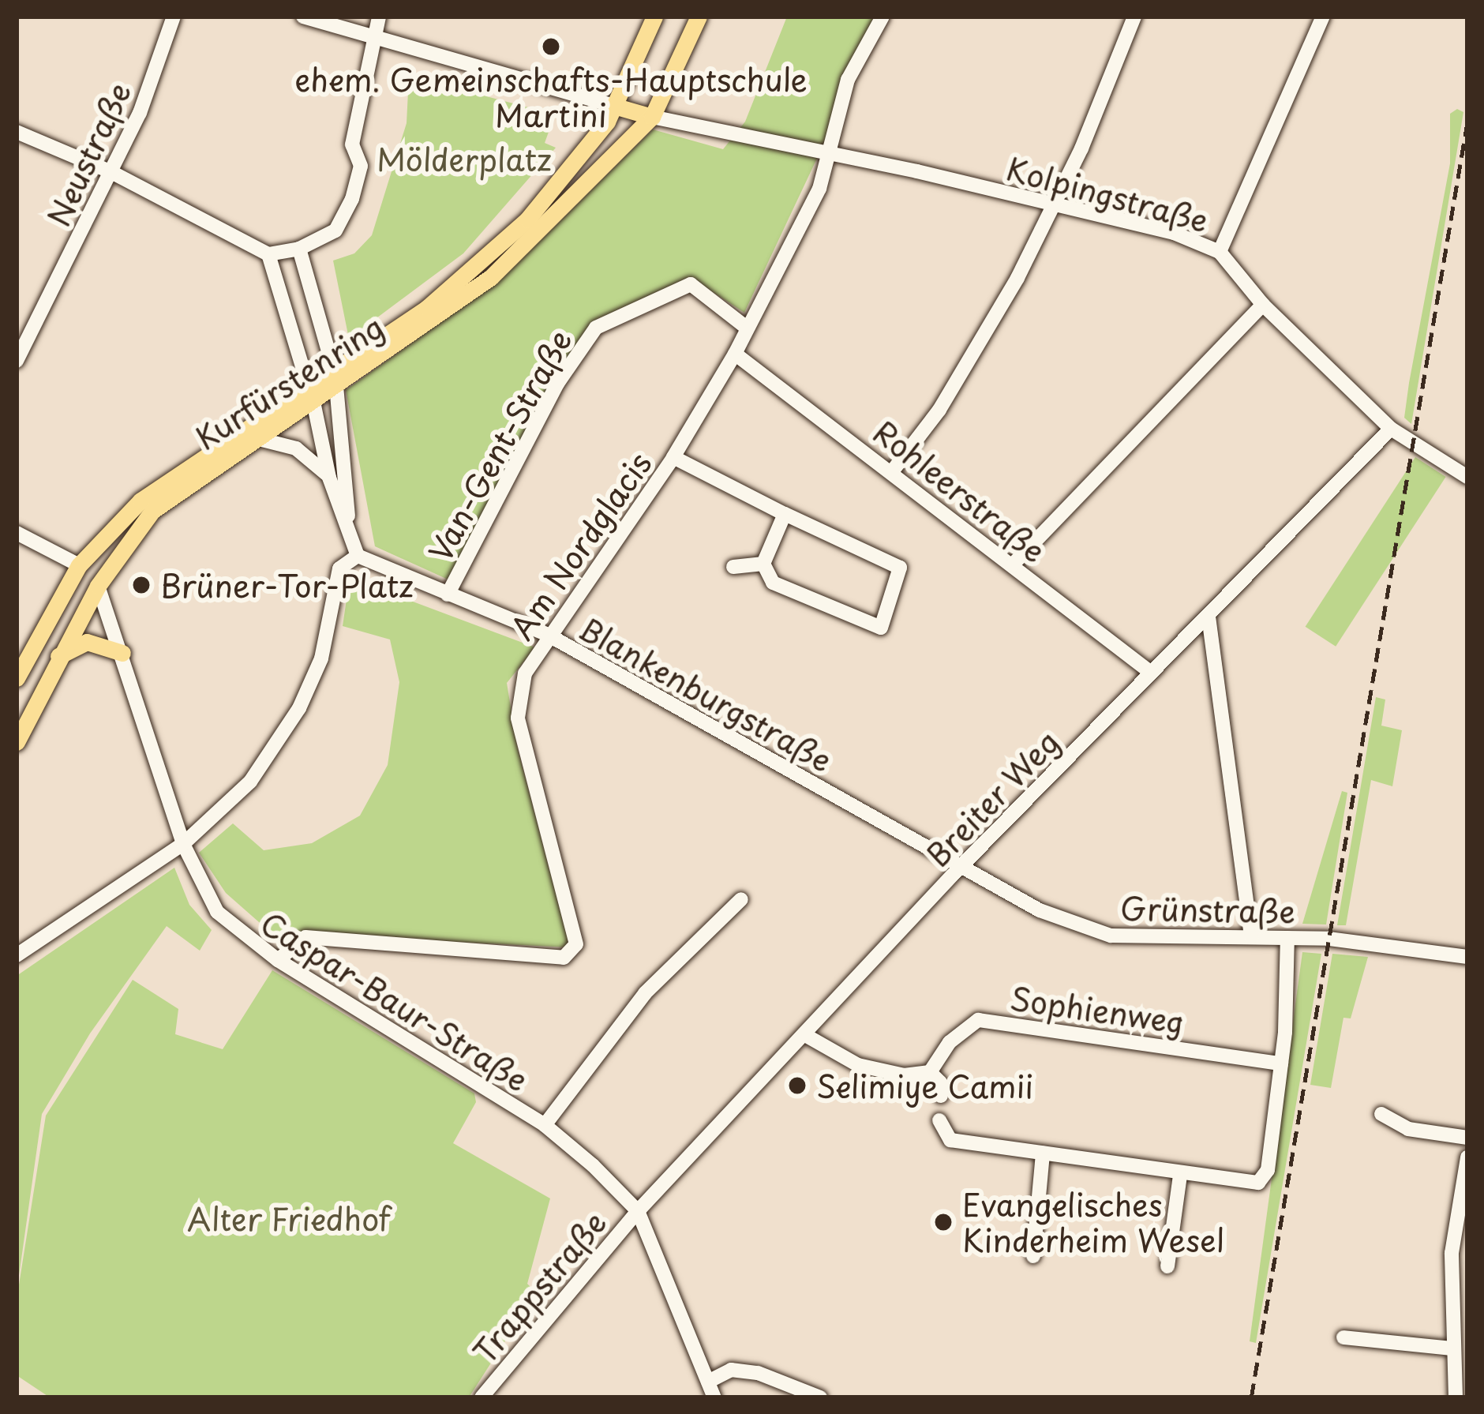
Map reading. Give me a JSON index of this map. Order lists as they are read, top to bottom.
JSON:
{
  "streets": {
    "main road": ["Kurfürstenring"],
    "street": [
      "Neustraße",
      "Kolpingstraße",
      "Van-Gent-Straße",
      "Rohleerstraße",
      "Am Nordglacis",
      "Blankenburgstraße",
      "Breiter Weg",
      "Grünstraße",
      "Caspar-Baur-Straße",
      "Sophienweg",
      "Trappstraße"
    ]
  },
  "crossings": [
    ["Kolpingstraße", "Kurfürstenring"],
    ["Kolpingstraße", "Am Nordglacis"],
    ["Kolpingstraße", "Breiter Weg"],
    ["Kurfürstenring", "Caspar-Baur-Straße"],
    ["Van-Gent-Straße", "Am Nordglacis"],
    ["Van-Gent-Straße", "Blankenburgstraße"],
    ["Rohleerstraße", "Am Nordglacis"],
    ["Rohleerstraße", "Breiter Weg"],
    ["Am Nordglacis", "Blankenburgstraße"],
    ["Am Nordglacis", "Caspar-Baur-Straße"],
    ["Blankenburgstraße", "Breiter Weg"],
    ["Blankenburgstraße", "Grünstraße"],
    ["Breiter Weg", "Grünstraße"],
    ["Breiter Weg", "Caspar-Baur-Straße"],
    ["Breiter Weg", "Trappstraße"],
    ["Caspar-Baur-Straße", "Trappstraße"]
  ],
  "parks": ["Mölderplatz", "Alter Friedhof"],
  "places": [
    "ehem. Gemeinschafts-Hauptschule Martini",
    "Brüner-Tor-Platz",
    "Selimiye Camii",
    "Evangelisches Kinderheim Wesel"
  ]
}
